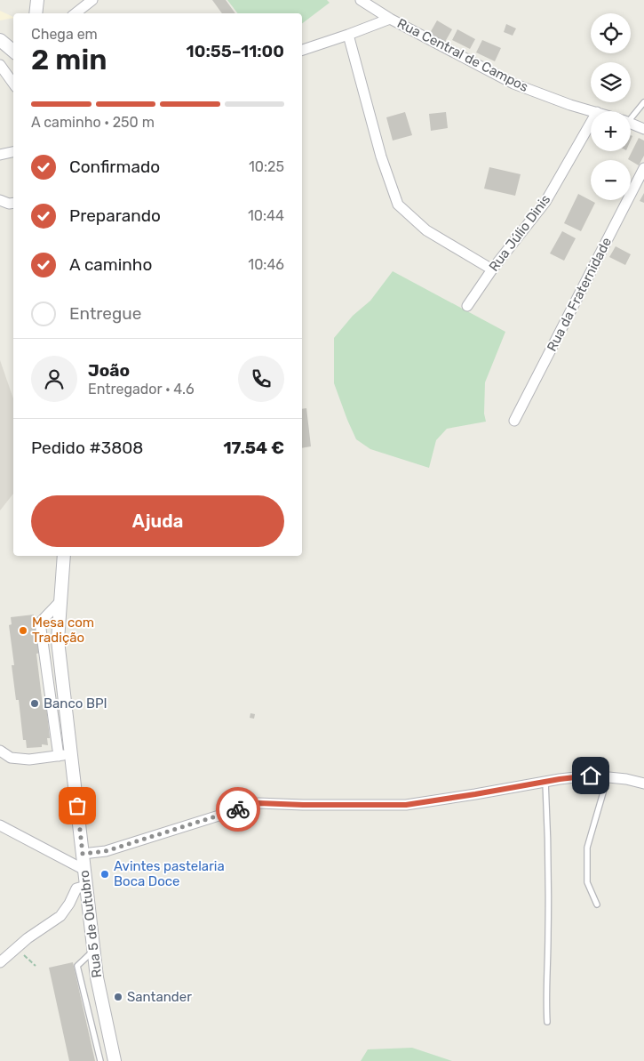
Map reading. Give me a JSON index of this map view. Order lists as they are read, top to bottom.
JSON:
{
  "streets": {
    "street": [
      "Rua Central de Campos",
      "Rua Júlio Dinis",
      "Rua da Fraternidade",
      "Rua 5 de Outubro"
    ]
  },
  "places": [
    "Mesa com Tradição",
    "Banco BPI",
    "Avintes pastelaria Boca Doce",
    "Santander"
  ],
  "page": {
    "map_buttons": ["+", "−"],
    "heading": ["2 min", "Chega em", "10:55–11:00"],
    "panel": [
      "João",
      "Entregador · 4.6",
      "Pedido #3808",
      "17.54 €"
    ],
    "bar": "A caminho · 250 m",
    "list": [
      ["Confirmado", "10:25"],
      ["Preparando", "10:44"],
      ["A caminho", "10:46"],
      "Entregue"
    ],
    "buttons": "Ajuda"
  }
}
